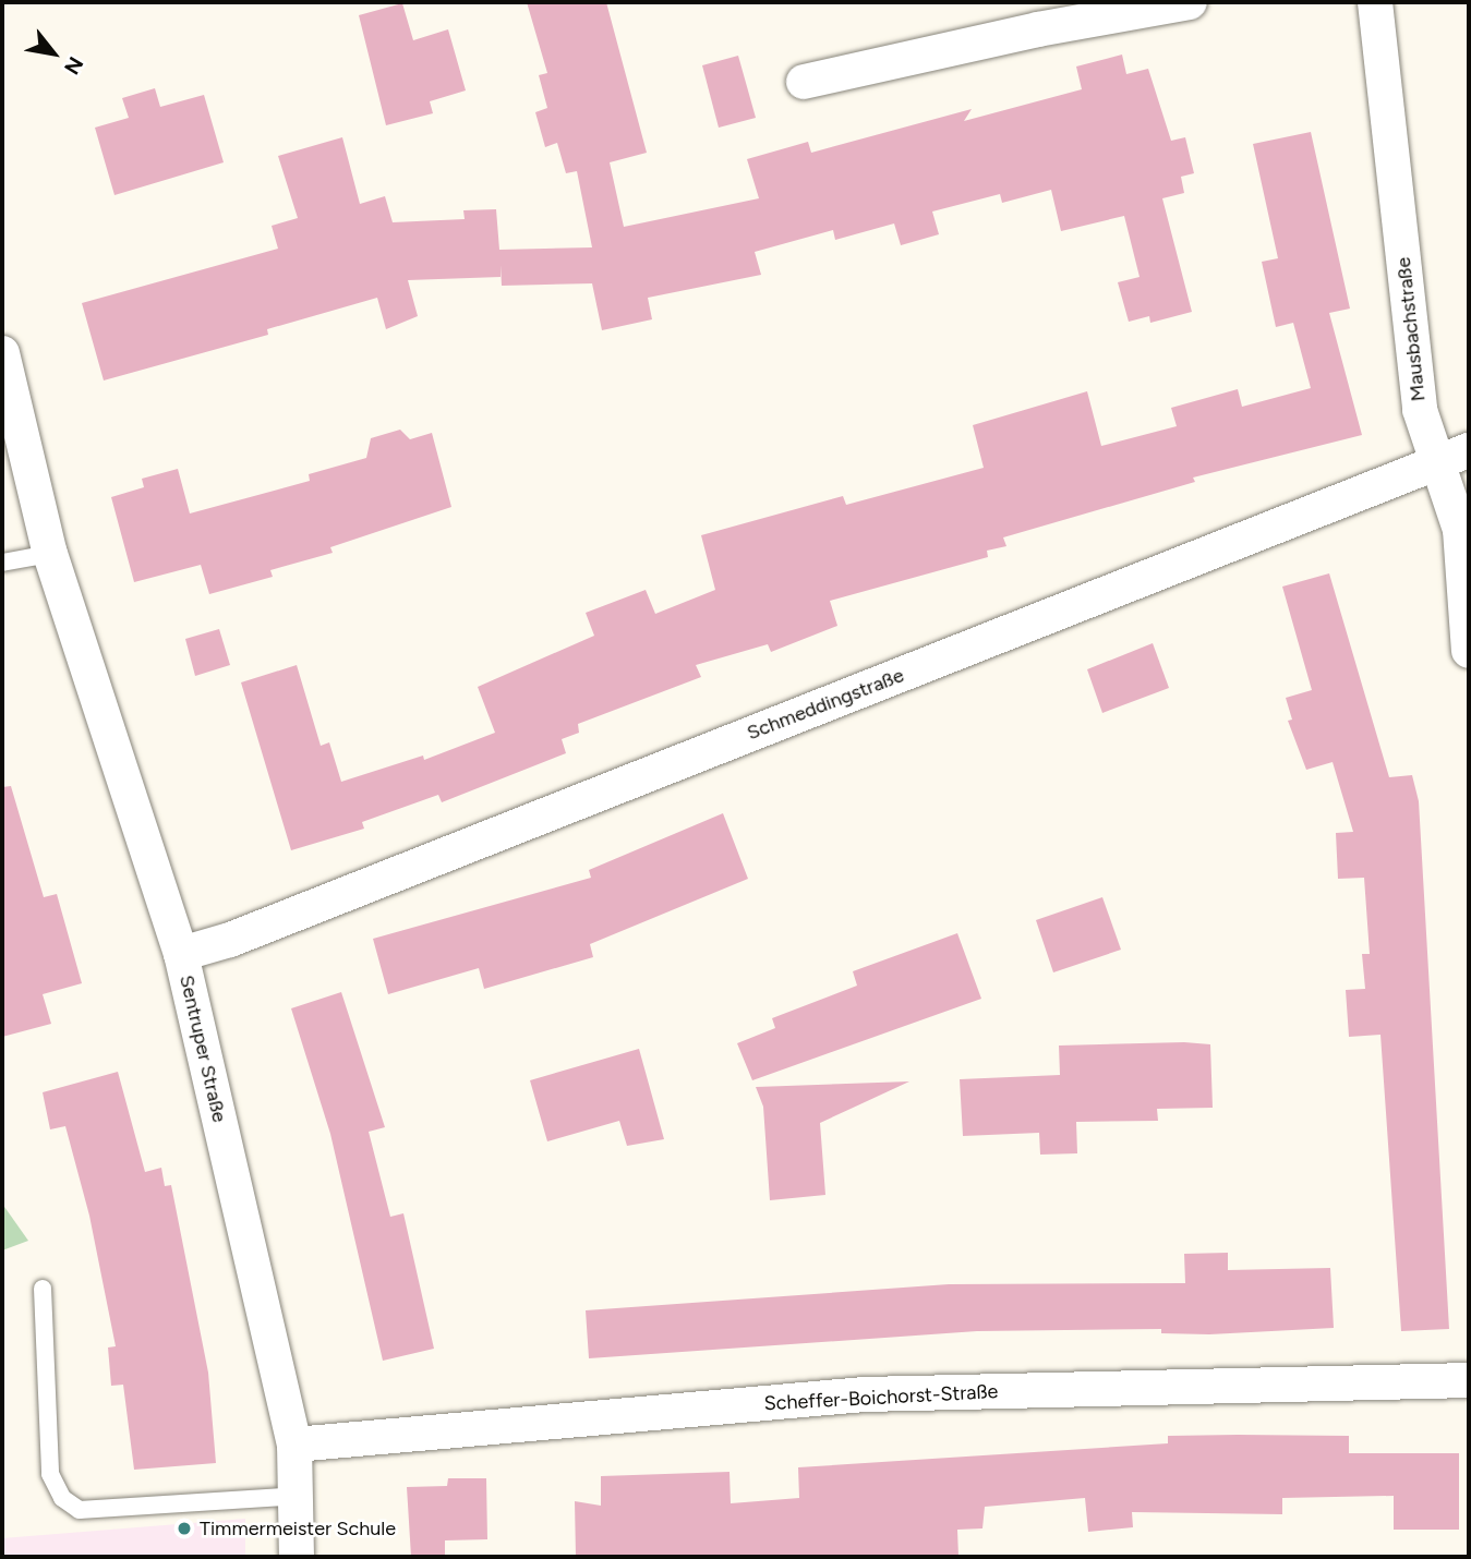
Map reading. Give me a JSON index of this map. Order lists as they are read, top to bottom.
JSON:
{
  "streets": {
    "street": [
      "Mausbachstraße",
      "Schmeddingstraße",
      "Sentruper Straße",
      "Scheffer-Boichorst-Straße"
    ]
  },
  "crossings": [
    ["Mausbachstraße", "Schmeddingstraße"],
    ["Schmeddingstraße", "Sentruper Straße"],
    ["Sentruper Straße", "Scheffer-Boichorst-Straße"]
  ],
  "places": ["Timmermeister Schule"],
  "north": "bottom right"
}
